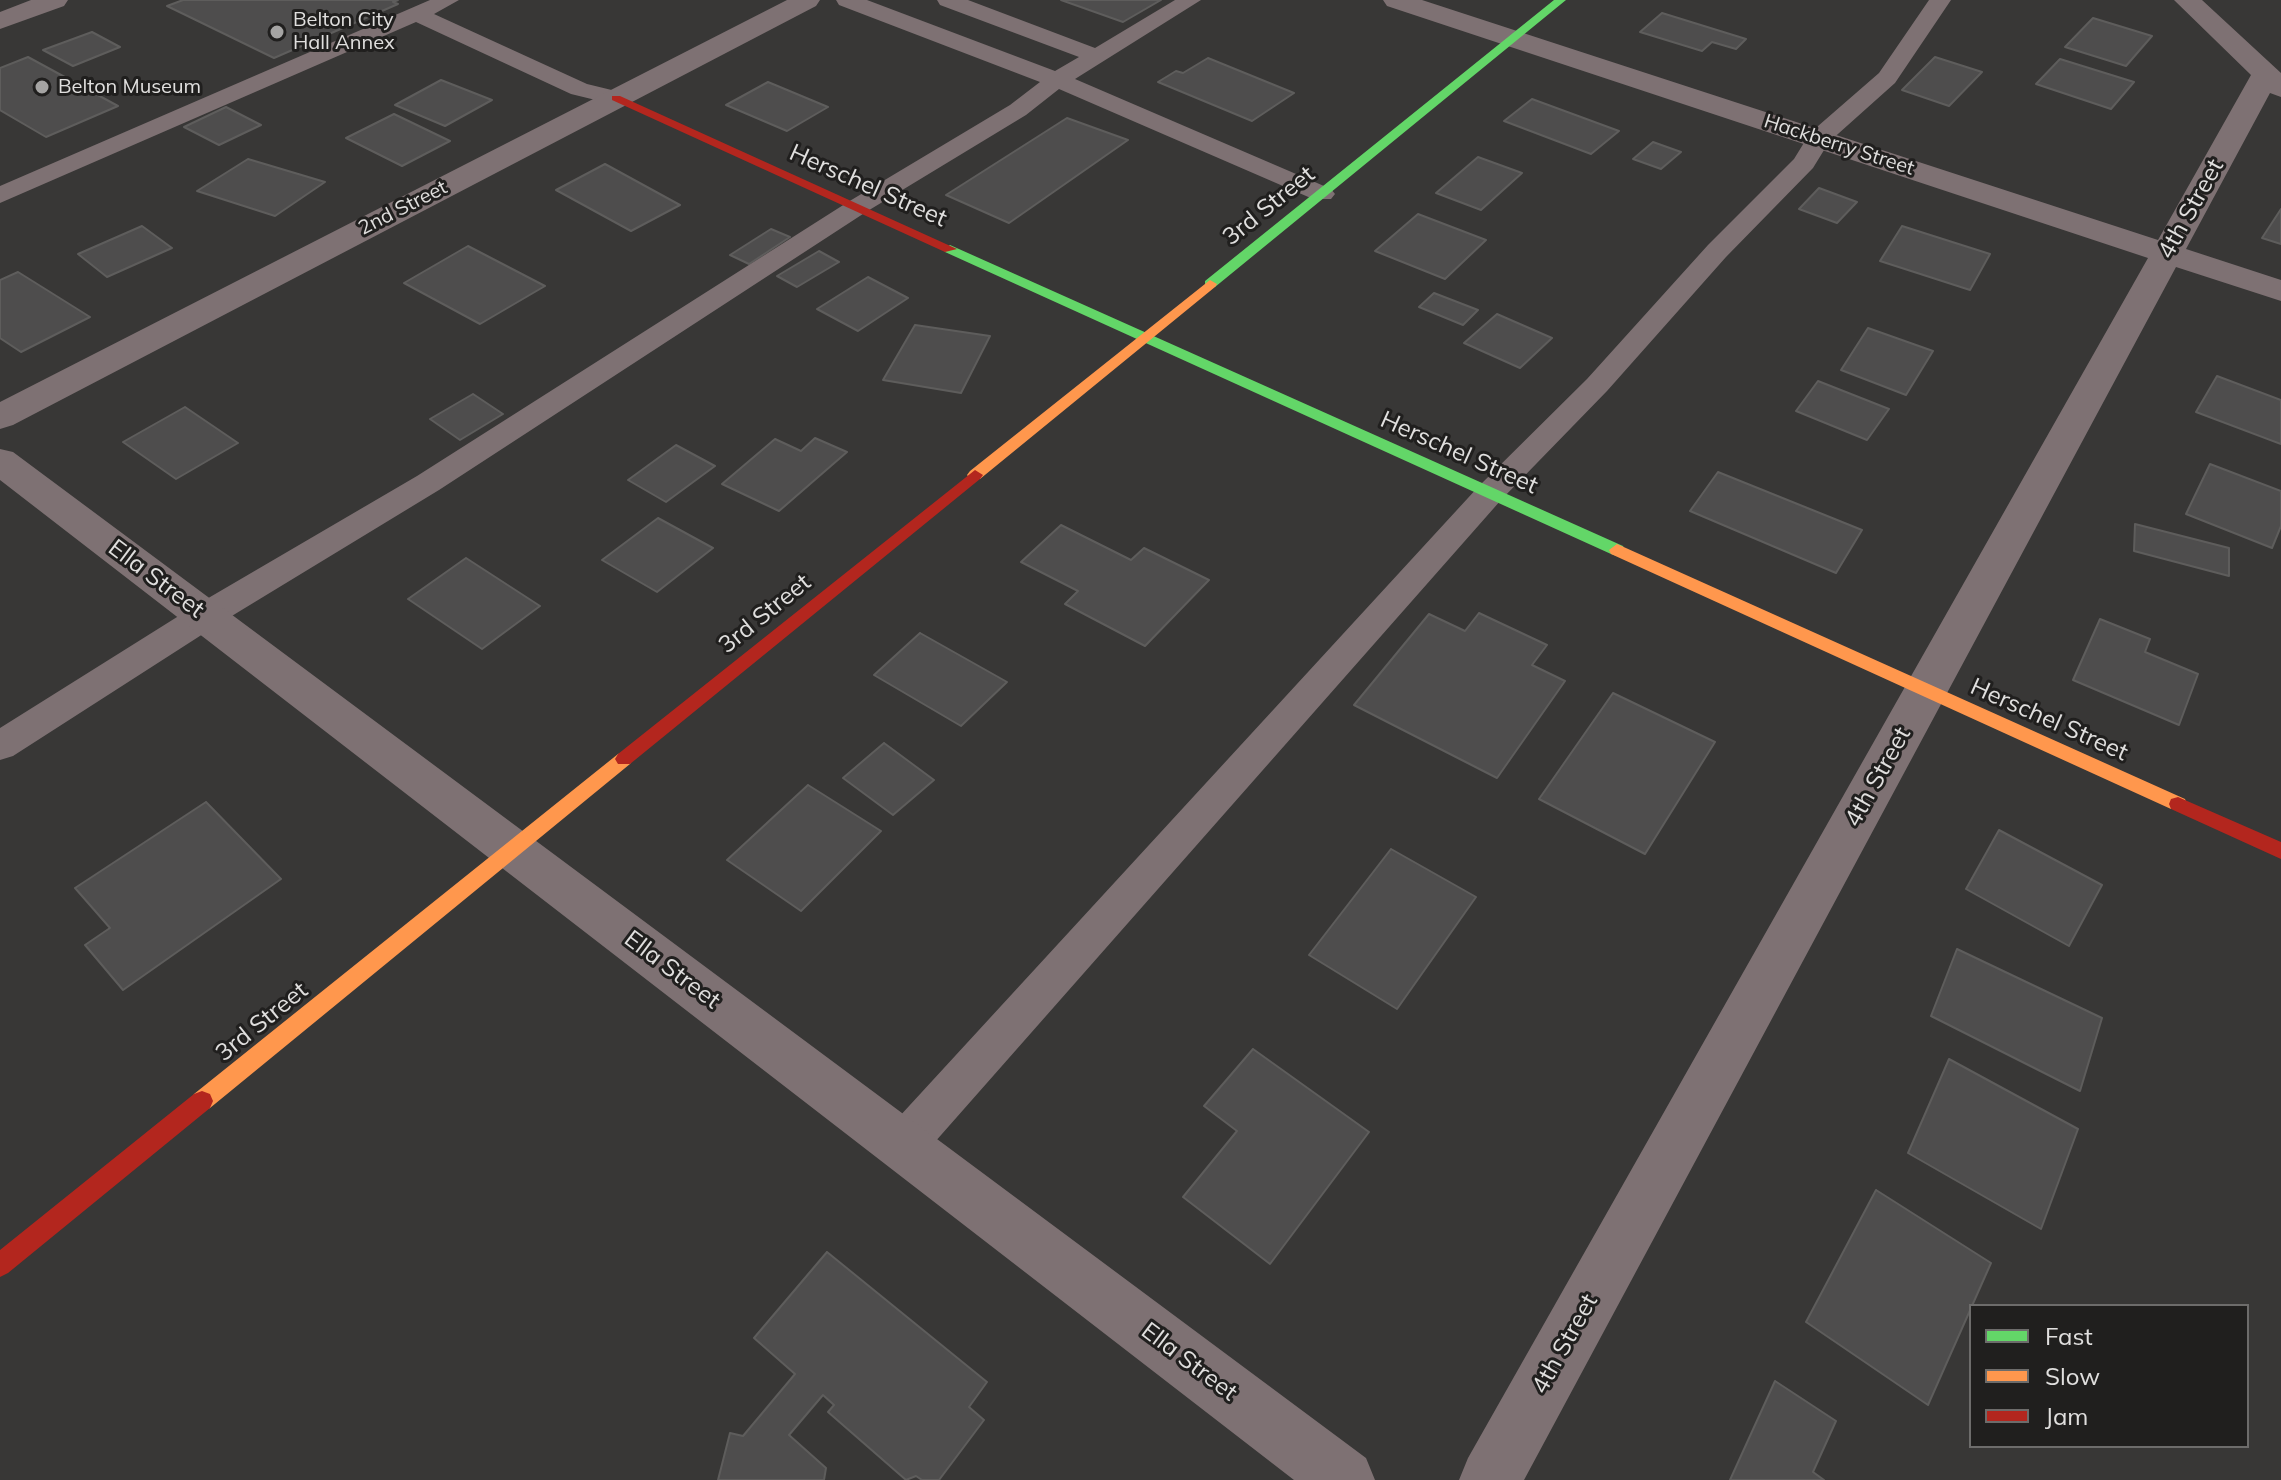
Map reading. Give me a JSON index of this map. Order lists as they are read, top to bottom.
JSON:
{
  "streets": {
    "street": [
      "Hackberry Street",
      "Herschel Street",
      "3rd Street",
      "2nd Street",
      "4th Street",
      "Ella Street"
    ]
  },
  "crossings": [
    ["Hackberry Street", "3rd Street"],
    ["Hackberry Street", "4th Street"],
    ["Herschel Street", "3rd Street"],
    ["Herschel Street", "2nd Street"],
    ["Herschel Street", "4th Street"],
    ["3rd Street", "Ella Street"]
  ],
  "places": ["Belton City Hall Annex", "Belton Museum"],
  "legend": ["Fast", "Slow", "Jam"]
}
